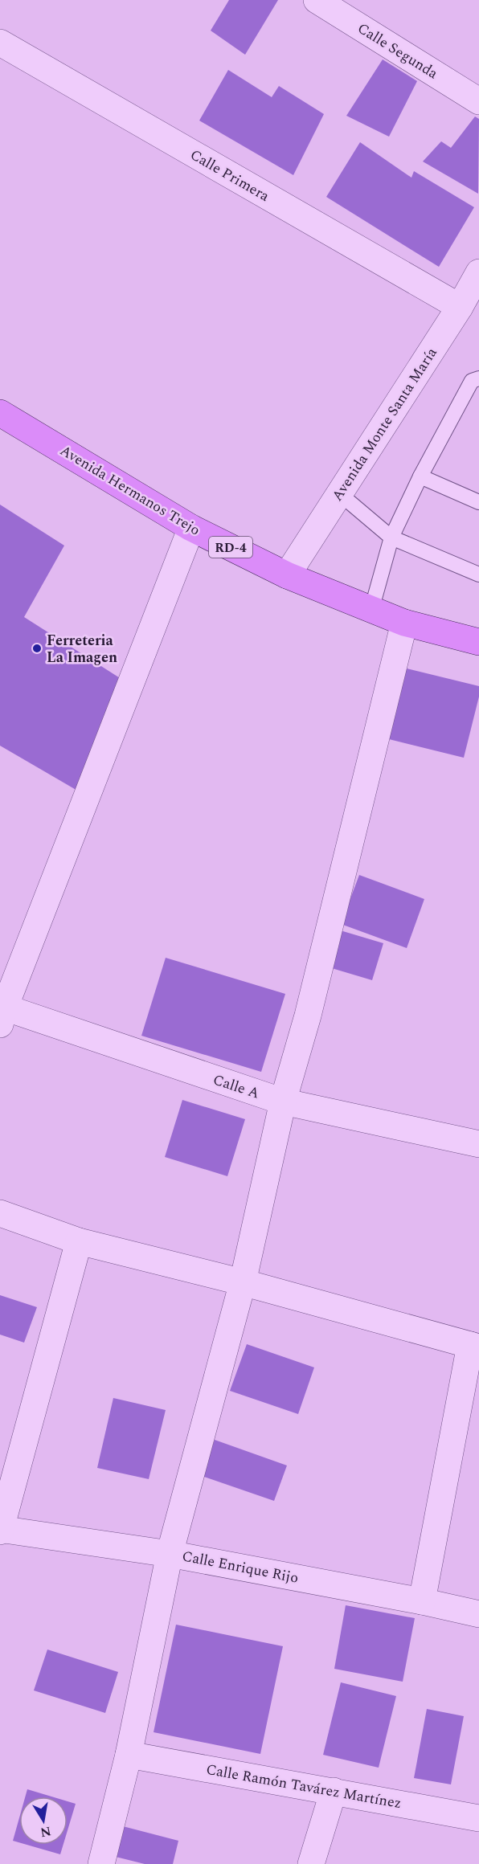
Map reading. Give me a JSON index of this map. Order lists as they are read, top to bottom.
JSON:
{
  "streets": {
    "main road": ["Avenida Hermanos Trejo", "RD-4"],
    "street": [
      "Calle Segunda",
      "Calle Primera",
      "Avenida Monte Santa María",
      "Calle A",
      "Calle Enrique Rijo",
      "Calle Ramón Tavárez Martínez"
    ]
  },
  "crossings": [
    ["Calle Primera", "Avenida Monte Santa María"],
    ["Avenida Monte Santa María", "Avenida Hermanos Trejo"]
  ],
  "places": ["Ferreteria La Imagen"],
  "north": "bottom"
}
